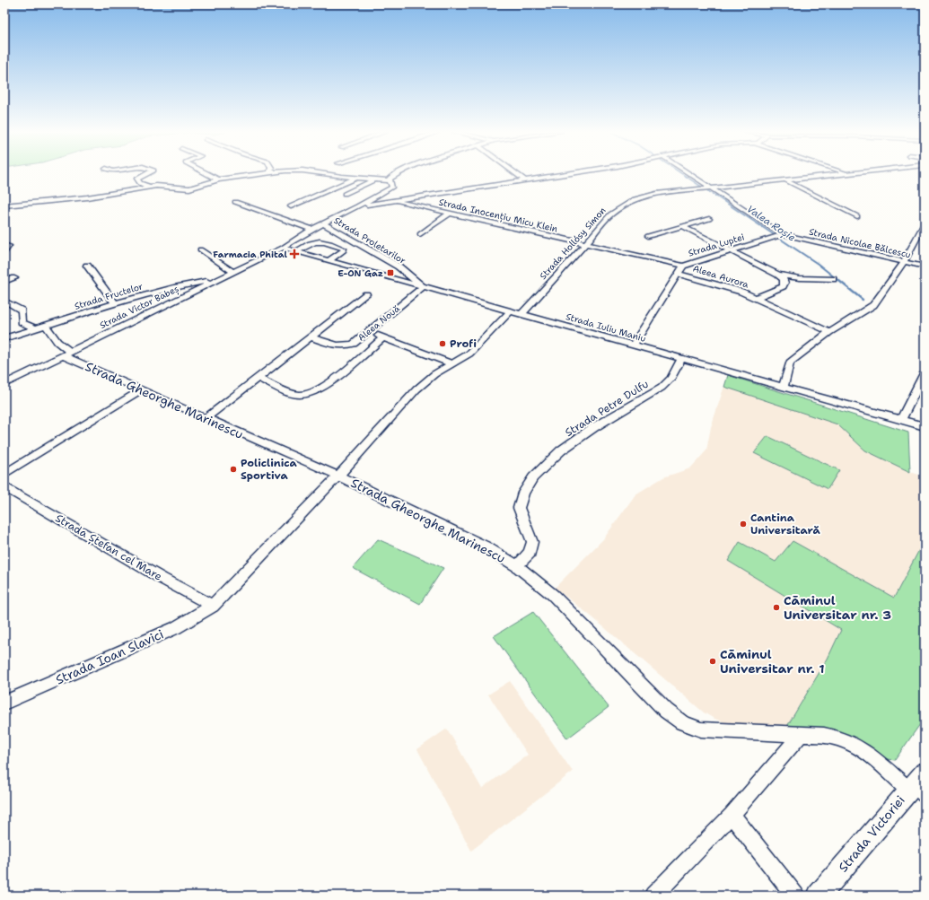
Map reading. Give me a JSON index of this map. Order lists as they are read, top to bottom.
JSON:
{
  "streets": {
    "street": [
      "Strada Inocențiu Micu Klein",
      "Strada Proletarilor",
      "Strada Hollósy Simon",
      "Strada Nicolae Bălcescu",
      "Strada Luptei",
      "Aleea Aurora",
      "Strada Fructelor",
      "Strada Victor Babeș",
      "Aleea Nouă",
      "Strada Iuliu Maniu",
      "Strada Gheorghe Marinescu",
      "Strada Petre Dulfu",
      "Strada Ștefan cel Mare",
      "Strada Ioan Slavici",
      "Strada Victoriei"
    ]
  },
  "crossings": [
    ["Strada Inocențiu Micu Klein", "Strada Hollósy Simon"],
    ["Strada Inocențiu Micu Klein", "Strada Luptei"],
    ["Strada Proletarilor", "Strada Victor Babeș"],
    ["Strada Proletarilor", "Aleea Nouă"],
    ["Strada Proletarilor", "Strada Iuliu Maniu"],
    ["Strada Hollósy Simon", "Strada Nicolae Bălcescu"],
    ["Strada Hollósy Simon", "Strada Iuliu Maniu"],
    ["Strada Nicolae Bălcescu", "Strada Luptei"],
    ["Strada Luptei", "Aleea Aurora"],
    ["Strada Luptei", "Strada Iuliu Maniu"],
    ["Strada Fructelor", "Strada Victor Babeș"],
    ["Strada Fructelor", "Strada Gheorghe Marinescu"],
    ["Strada Victor Babeș", "Strada Iuliu Maniu"],
    ["Strada Victor Babeș", "Strada Gheorghe Marinescu"],
    ["Aleea Nouă", "Strada Iuliu Maniu"],
    ["Strada Iuliu Maniu", "Strada Petre Dulfu"],
    ["Strada Gheorghe Marinescu", "Strada Petre Dulfu"],
    ["Strada Gheorghe Marinescu", "Strada Ioan Slavici"],
    ["Strada Gheorghe Marinescu", "Strada Victoriei"],
    ["Strada Ștefan cel Mare", "Strada Ioan Slavici"]
  ],
  "water": ["Valea Roșie"],
  "places": {
    "health": ["Farmacia Phital"],
    "transit": ["E-ON Gaz"],
    "other": [
      "Profi",
      "Policlinica Sportiva",
      "Cantina Universitară",
      "Căminul Universitar nr. 3",
      "Căminul Universitar nr. 1"
    ]
  }
}
